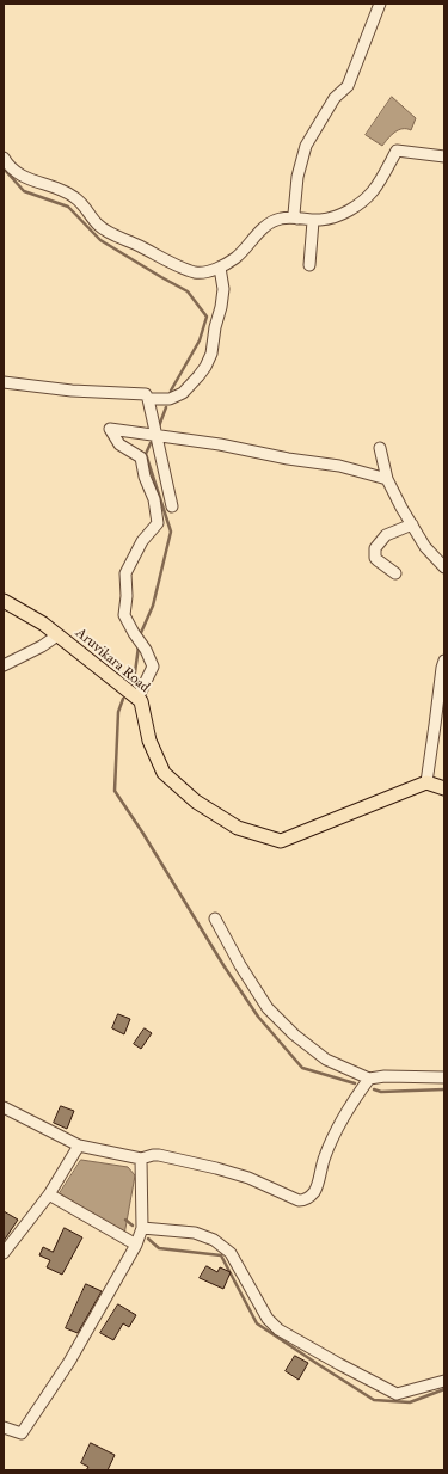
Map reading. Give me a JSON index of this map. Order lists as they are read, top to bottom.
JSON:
{
  "streets": {
    "main road": ["Aruvikara Road"]
  }
}
